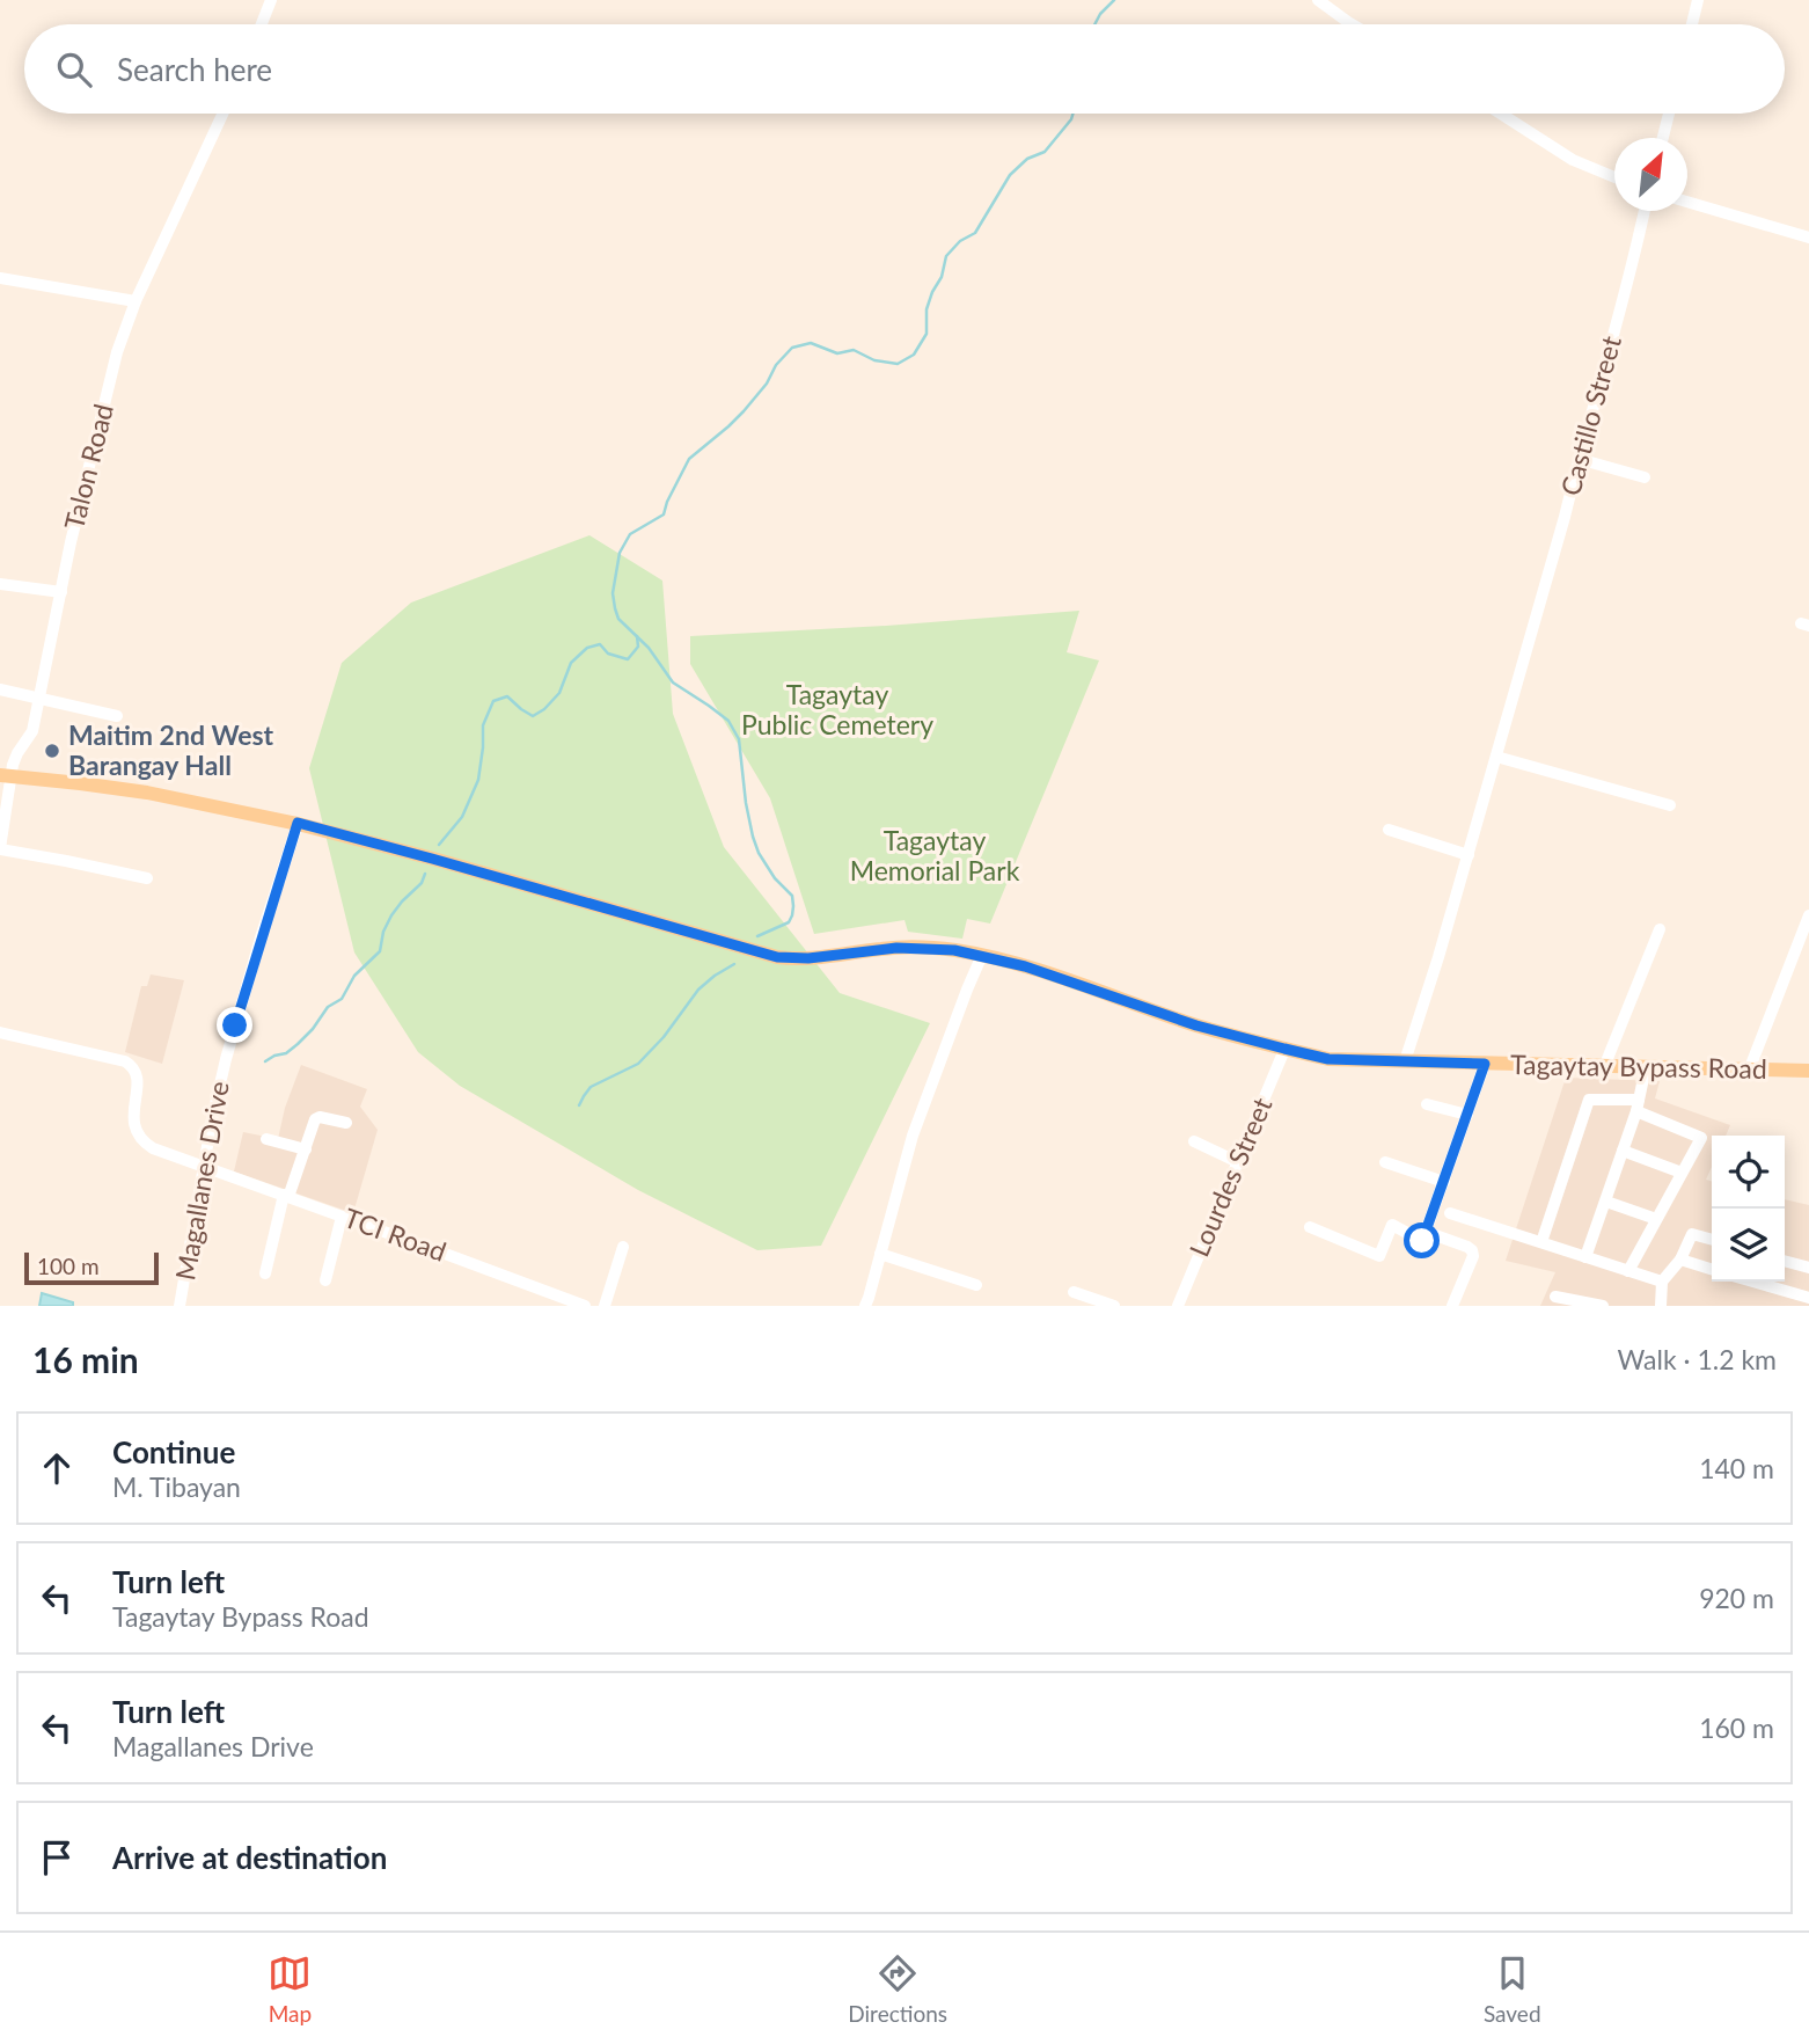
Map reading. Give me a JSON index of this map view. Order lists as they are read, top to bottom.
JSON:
{
  "streets": {
    "main road": ["Tagaytay Bypass Road"],
    "street": [
      "Castillo Street",
      "Talon Road",
      "Lourdes Street",
      "Magallanes Drive",
      "TCI Road"
    ]
  },
  "crossings": [
    ["Castillo Street", "Tagaytay Bypass Road"],
    ["Talon Road", "Tagaytay Bypass Road"],
    ["Tagaytay Bypass Road", "Lourdes Street"],
    ["Tagaytay Bypass Road", "Magallanes Drive"],
    ["Magallanes Drive", "TCI Road"]
  ],
  "parks": ["Tagaytay Public Cemetery", "Tagaytay Memorial Park"],
  "places": ["Maitim 2nd West Barangay Hall"],
  "scale_bar": "100 m",
  "north": "top right",
  "page": {
    "search": "Search here",
    "scale": "100 m",
    "heading": ["16 min", "Walk · 1.2 km"],
    "list": [
      ["Continue", "M. Tibayan", "140 m"],
      ["Turn left", "Tagaytay Bypass Road", "920 m"],
      ["Turn left", "Magallanes Drive", "160 m"],
      "Arrive at destination"
    ],
    "nav": ["Map", "Directions", "Saved"]
  }
}
